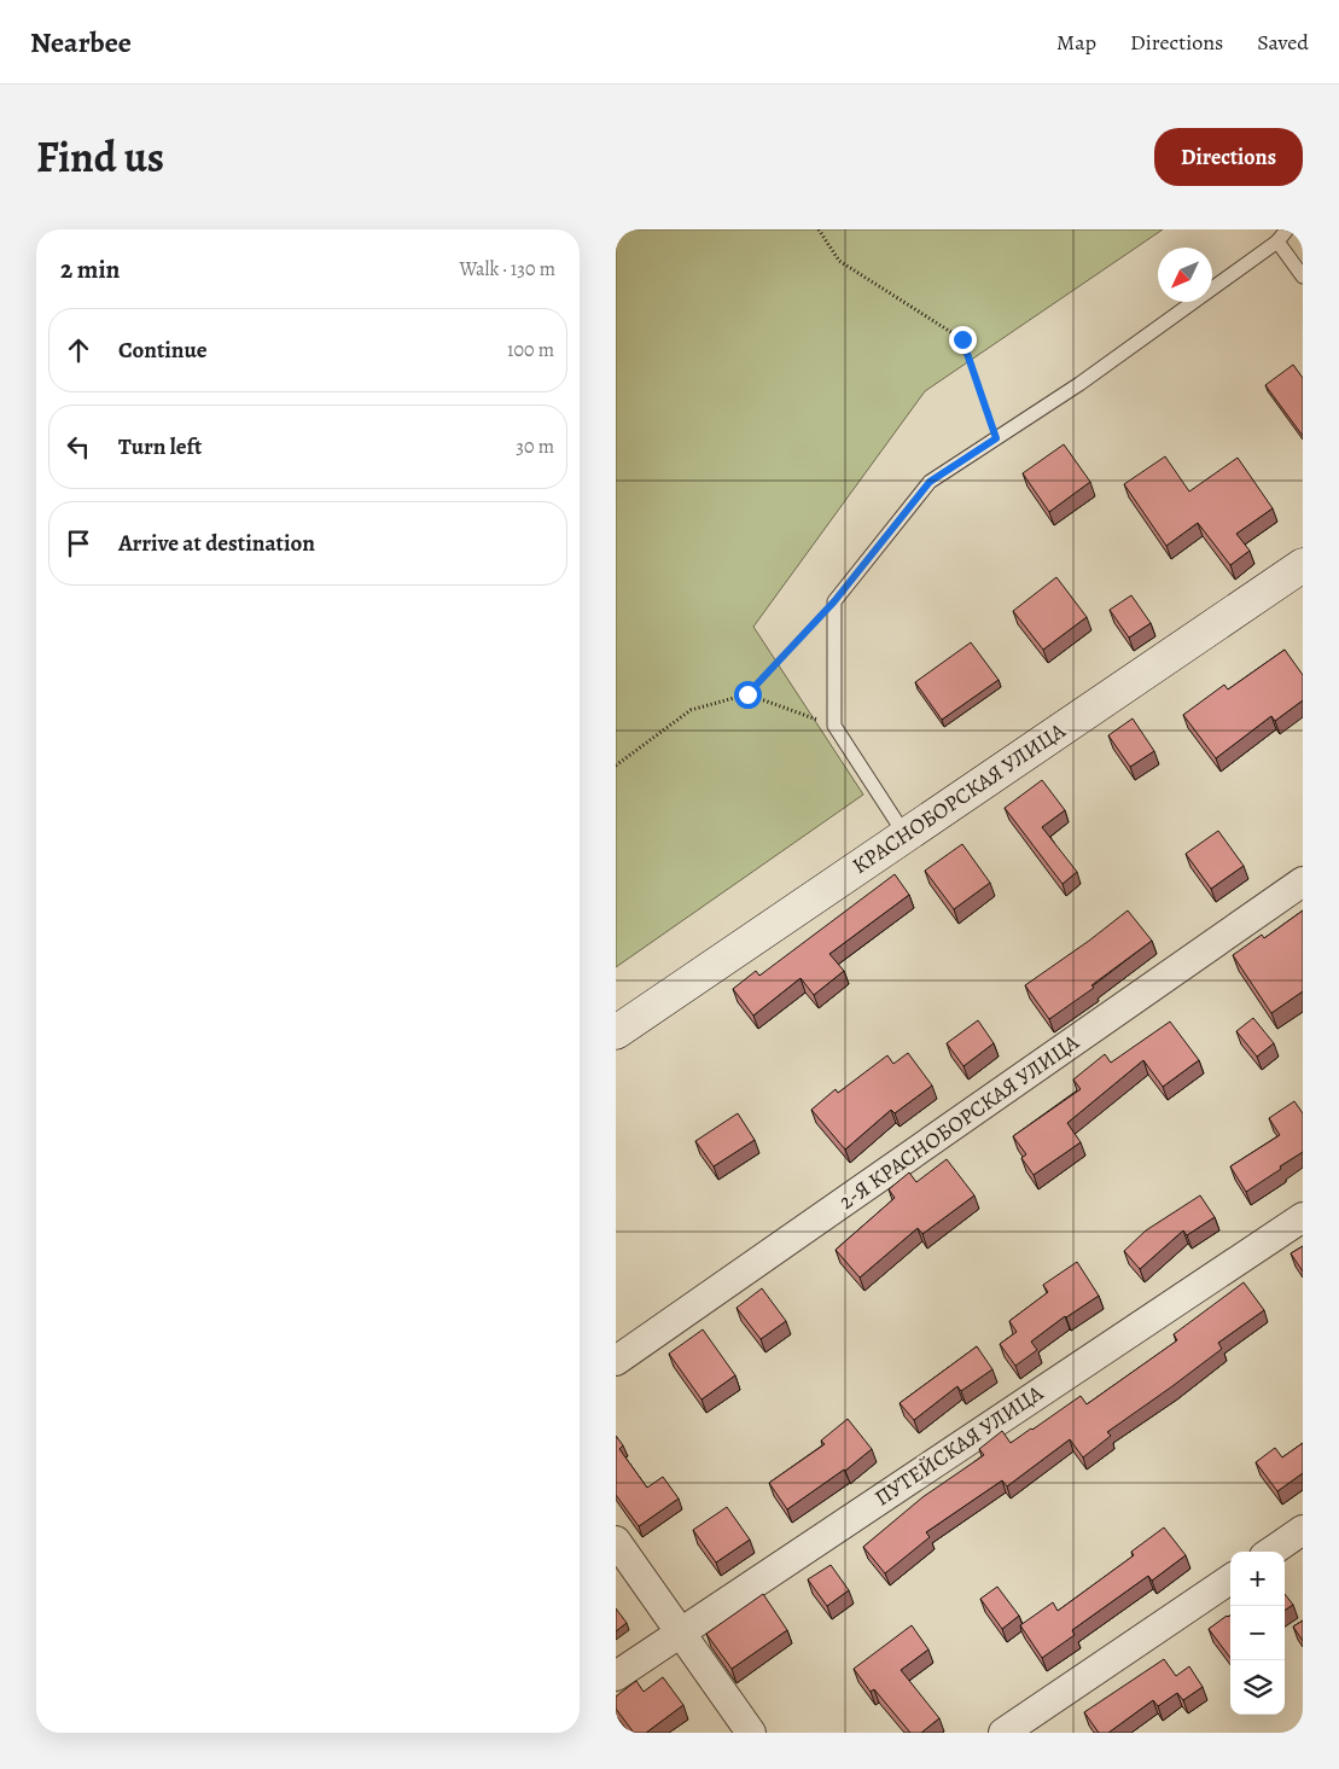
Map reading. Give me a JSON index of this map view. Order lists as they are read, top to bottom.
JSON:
{
  "streets": {
    "street": ["КРАСНОБОРСКАЯ УЛИЦА", "2-Я КРАСНОБОРСКАЯ УЛИЦА", "ПУТЕЙСКАЯ УЛИЦА"]
  },
  "north": "bottom left",
  "page": {
    "header": "Nearbee",
    "nav": ["Map", "Directions", "Saved"],
    "title": "Find us",
    "buttons": "Directions",
    "heading": ["2 min", "Walk · 130 m"],
    "list": [
      ["Continue", "100 m"],
      ["Turn left", "30 m"],
      "Arrive at destination"
    ],
    "map_buttons": ["+", "−"]
  }
}
